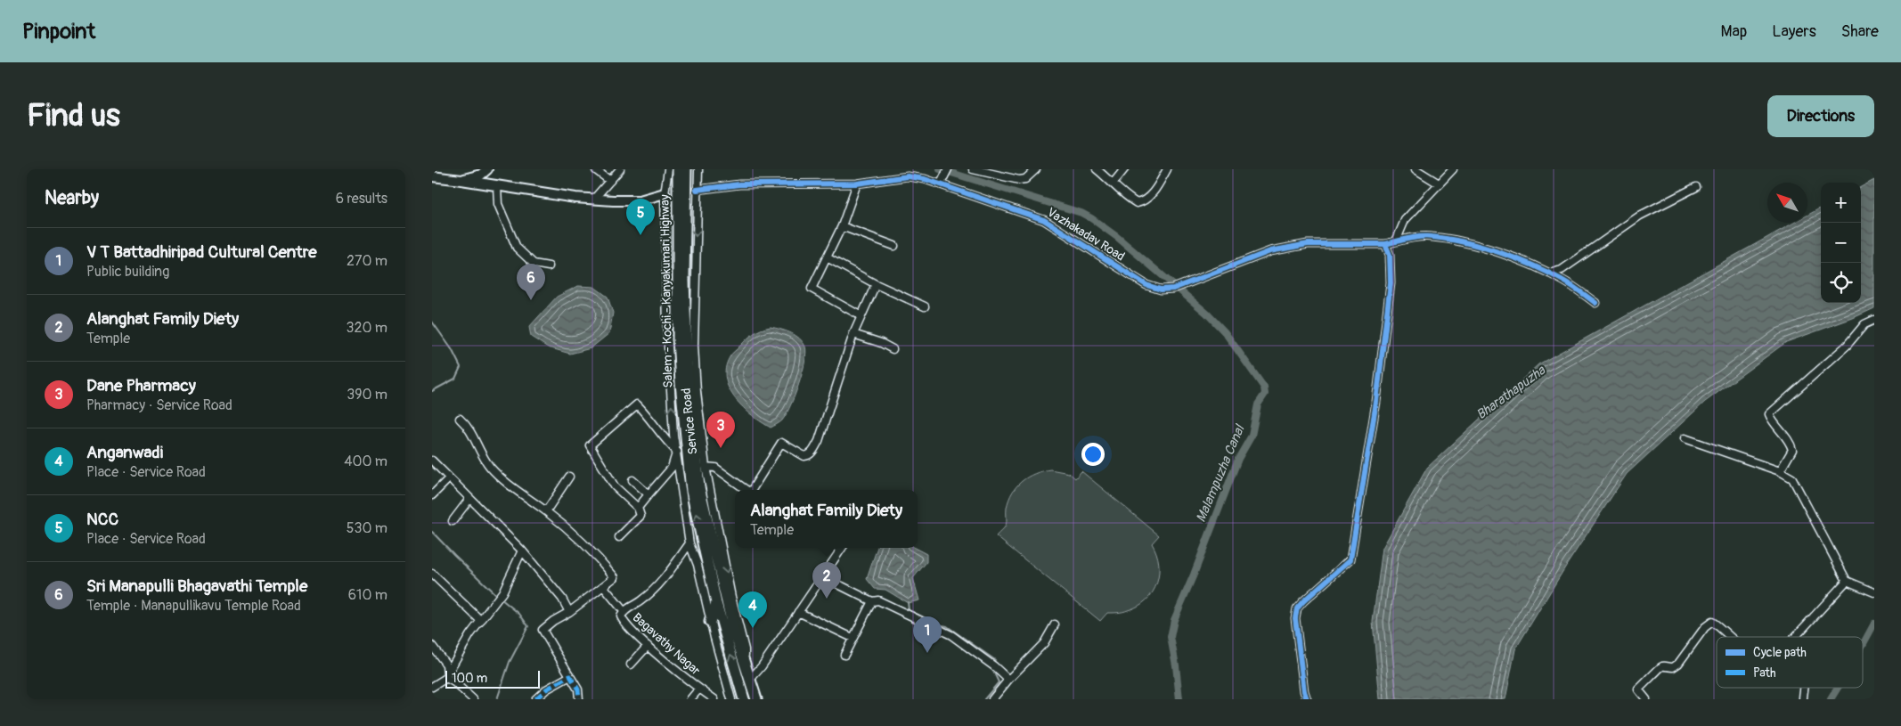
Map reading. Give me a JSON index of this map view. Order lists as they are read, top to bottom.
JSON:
{
  "streets": {
    "highway": ["Salem - Kochi - Kanyakumari Highway"],
    "street": ["Vazhakadav Road", "Service Road", "Bagavathy Nagar"]
  },
  "crossings": [
    ["Vazhakadav Road", "Service Road"],
    ["Salem - Kochi - Kanyakumari Highway", "Service Road"],
    ["Service Road", "Bagavathy Nagar"]
  ],
  "water": ["Bharathapuzha", "Malampuzha Canal"],
  "legend": ["Cycle path", "Path"],
  "scale_bar": "100 m",
  "north": "top left",
  "page": {
    "header": "Pinpoint",
    "nav": ["Map", "Layers", "Share"],
    "buttons": "Directions",
    "title": "Find us",
    "heading": ["Nearby", "6 results"],
    "map_buttons": ["+", "−"],
    "pins": [
      "5",
      "6",
      "3",
      "2",
      "4",
      "1"
    ],
    "list": [
      {
        "mark": "1",
        "name": "V T Battadhiripad Cultural Centre",
        "note": "Public building",
        "value": "270 m"
      },
      {
        "mark": "2",
        "name": "Alanghat Family Diety",
        "note": "Temple",
        "value": "320 m"
      },
      {
        "mark": "3",
        "name": "Dane Pharmacy",
        "note": "Pharmacy · Service Road",
        "value": "390 m"
      },
      {
        "mark": "4",
        "name": "Anganwadi",
        "note": "Place · Service Road",
        "value": "400 m"
      },
      {
        "mark": "5",
        "name": "NCC",
        "note": "Place · Service Road",
        "value": "530 m"
      },
      {
        "mark": "6",
        "name": "Sri Manapulli Bhagavathi Temple",
        "note": "Temple · Manapullikavu Temple Road",
        "value": "610 m"
      }
    ],
    "popup": ["Alanghat Family Diety", "Temple"],
    "scale": "100 m"
  }
}
